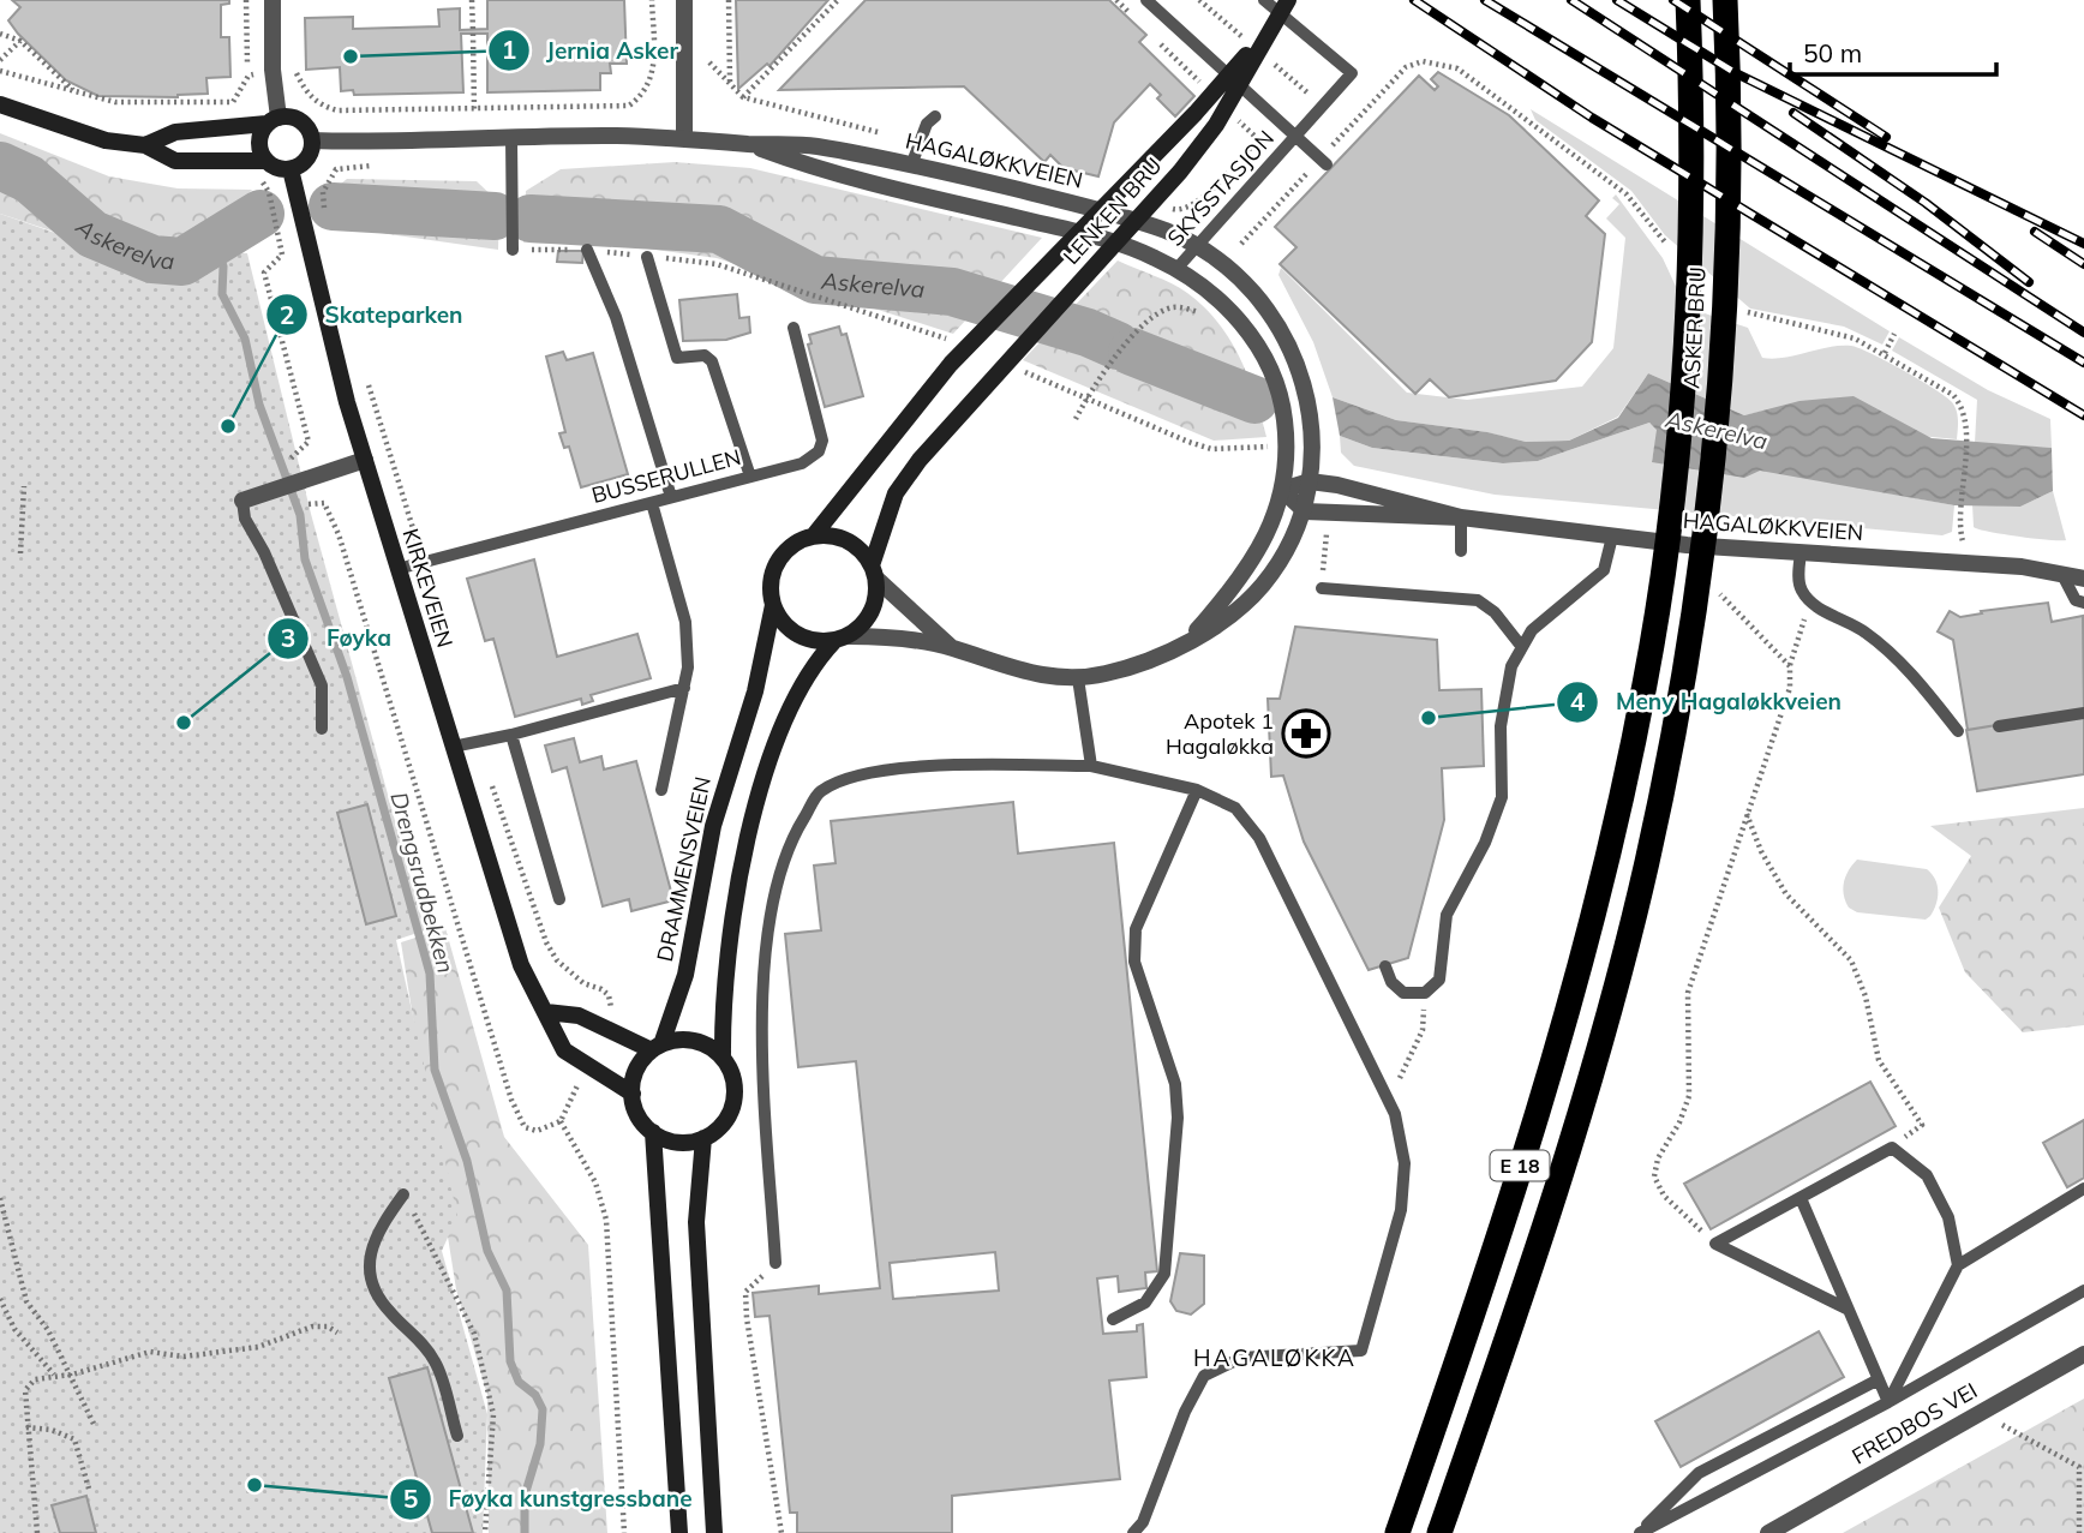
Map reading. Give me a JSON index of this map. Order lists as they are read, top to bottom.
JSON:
{
  "streets": {
    "highway": ["ASKER BRU", "E 18"],
    "main road": ["LENKEN BRU", "KIRKEVEIEN", "DRAMMENSVEIEN"],
    "street": ["HAGALØKKVEIEN", "FREDBOS VEI"],
    "lane": ["SKYSSTASJON", "BUSSERULLEN"]
  },
  "crossings": [
    ["HAGALØKKVEIEN", "SKYSSTASJON"],
    ["HAGALØKKVEIEN", "LENKEN BRU"],
    ["HAGALØKKVEIEN", "KIRKEVEIEN"],
    ["HAGALØKKVEIEN", "DRAMMENSVEIEN"],
    ["LENKEN BRU", "DRAMMENSVEIEN"],
    ["ASKER BRU", "E 18"],
    ["BUSSERULLEN", "KIRKEVEIEN"],
    ["KIRKEVEIEN", "DRAMMENSVEIEN"]
  ],
  "districts": ["HAGALØKKA"],
  "water": ["Askerelva", "Drengsrudbekken"],
  "places": {
    "other": [
      "Jernia Asker",
      "Skateparken",
      "Meny Hagaløkkveien",
      "Føyka",
      "Føyka kunstgressbane"
    ],
    "pharmacy": ["Apotek 1 Hagaløkka"]
  },
  "scale_bar": "50 m"
}
